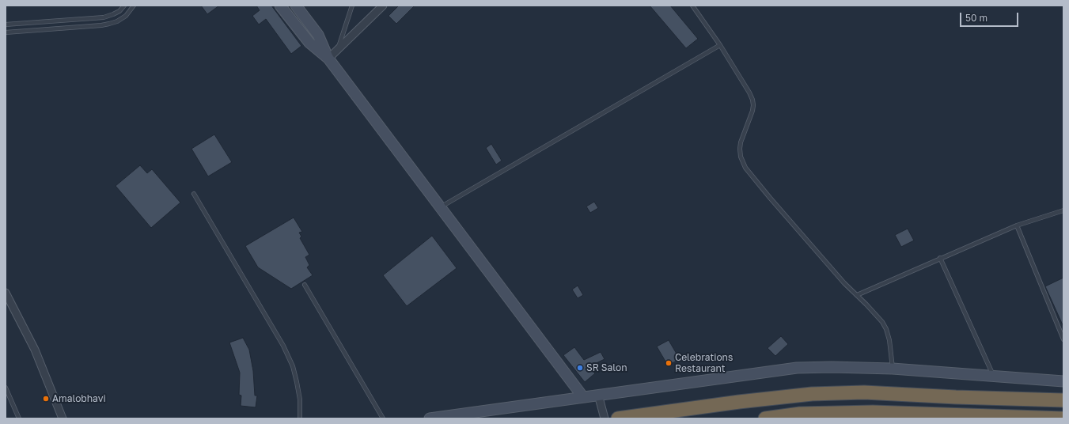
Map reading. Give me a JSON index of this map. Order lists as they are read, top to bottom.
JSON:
{
  "places": ["Celebrations Restaurant", "SR Salon", "Amalobhavi"],
  "scale_bar": "50 m"
}
